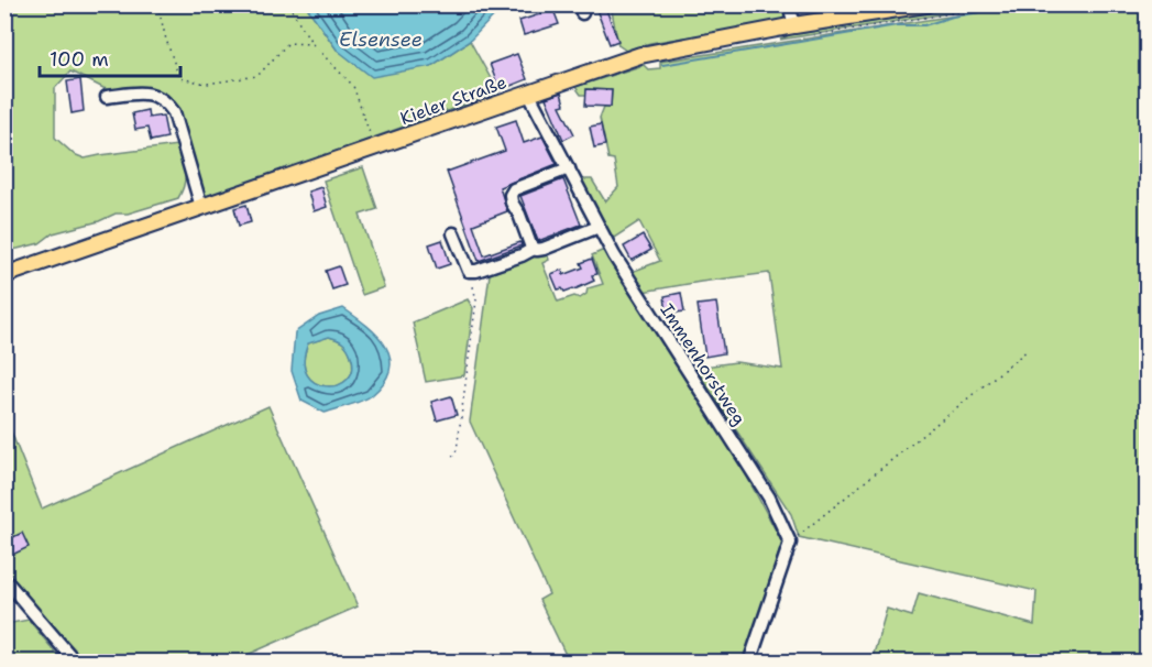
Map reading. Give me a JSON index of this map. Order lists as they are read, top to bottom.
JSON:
{
  "streets": {
    "main road": ["Kieler Straße"],
    "street": ["Immenhorstweg"]
  },
  "crossings": [
    ["Kieler Straße", "Immenhorstweg"]
  ],
  "water": ["Elsensee"],
  "scale_bar": "100 m"
}
